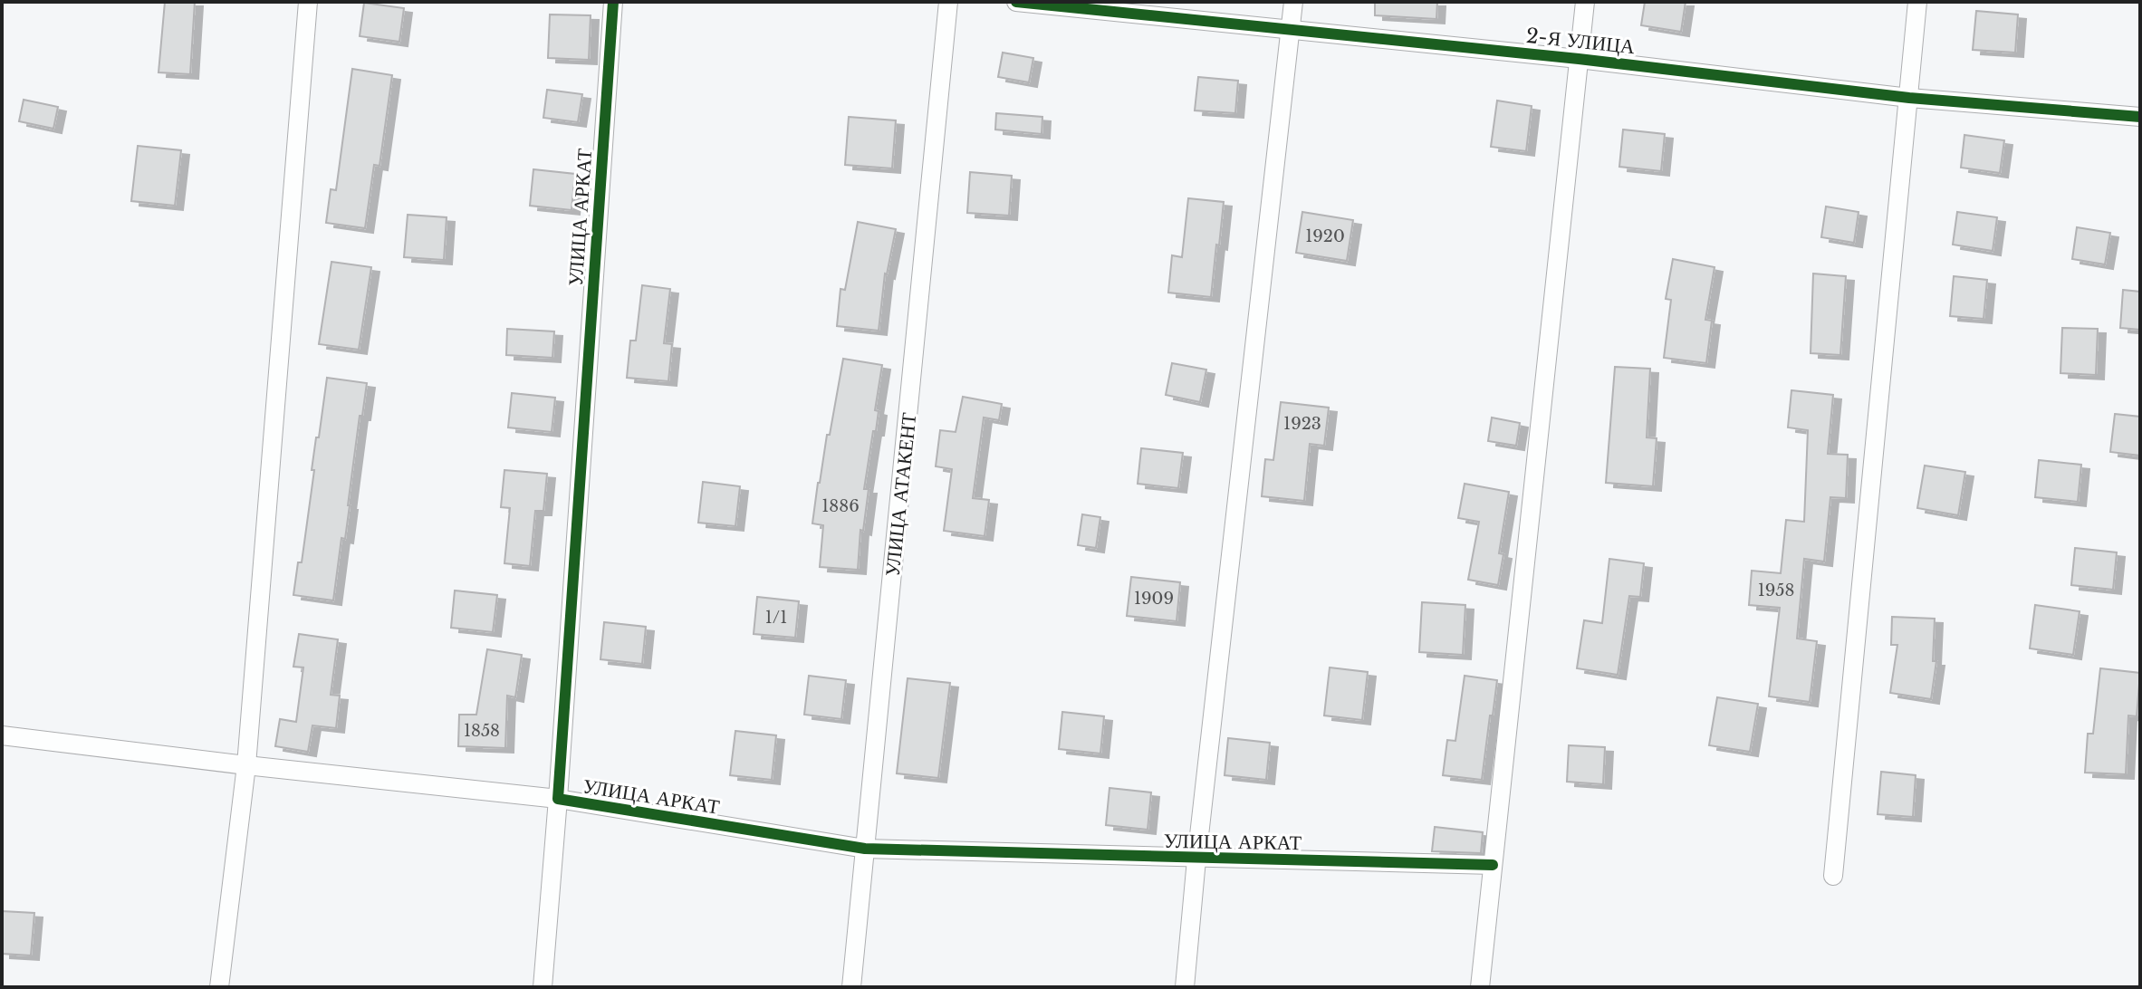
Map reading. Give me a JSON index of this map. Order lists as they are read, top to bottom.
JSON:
{
  "streets": {
    "street": ["2-Я УЛИЦА", "УЛИЦА АРКАТ", "УЛИЦА АТАКЕНТ"]
  },
  "crossings": [
    ["УЛИЦА АРКАТ", "УЛИЦА АТАКЕНТ"]
  ],
  "house_numbers": [
    "1920",
    "1923",
    "1886",
    "1958",
    "1909",
    "1/1",
    "1858"
  ]
}
